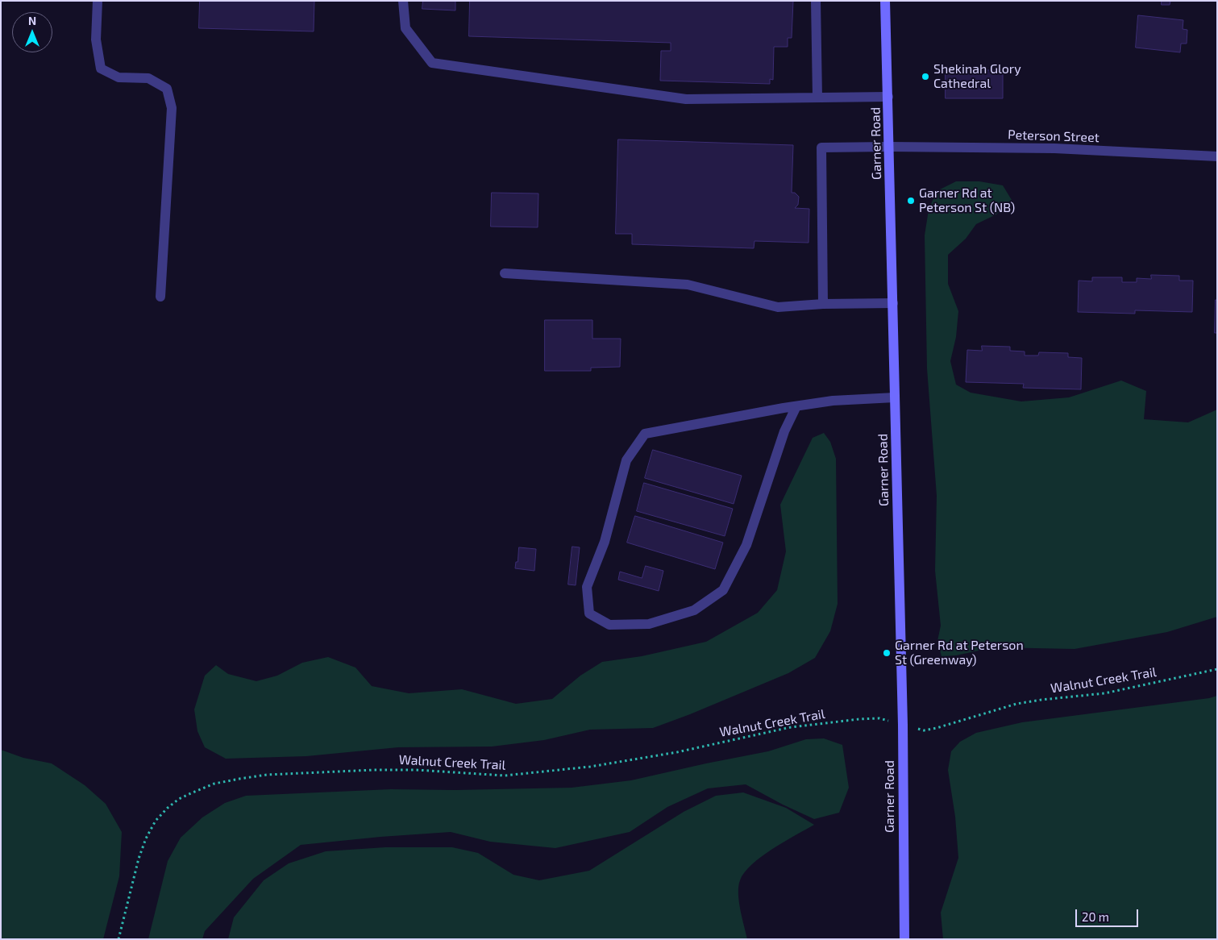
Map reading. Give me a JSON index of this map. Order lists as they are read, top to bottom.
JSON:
{
  "streets": {
    "main road": ["Garner Road"],
    "street": ["Peterson Street"],
    "path": ["Walnut Creek Trail"]
  },
  "crossings": [
    ["Peterson Street", "Garner Road"]
  ],
  "places": ["Shekinah Glory Cathedral", "Garner Rd at Peterson St (NB)", "Garner Rd at Peterson St (Greenway)"],
  "scale_bar": "20 m",
  "north": "top"
}
